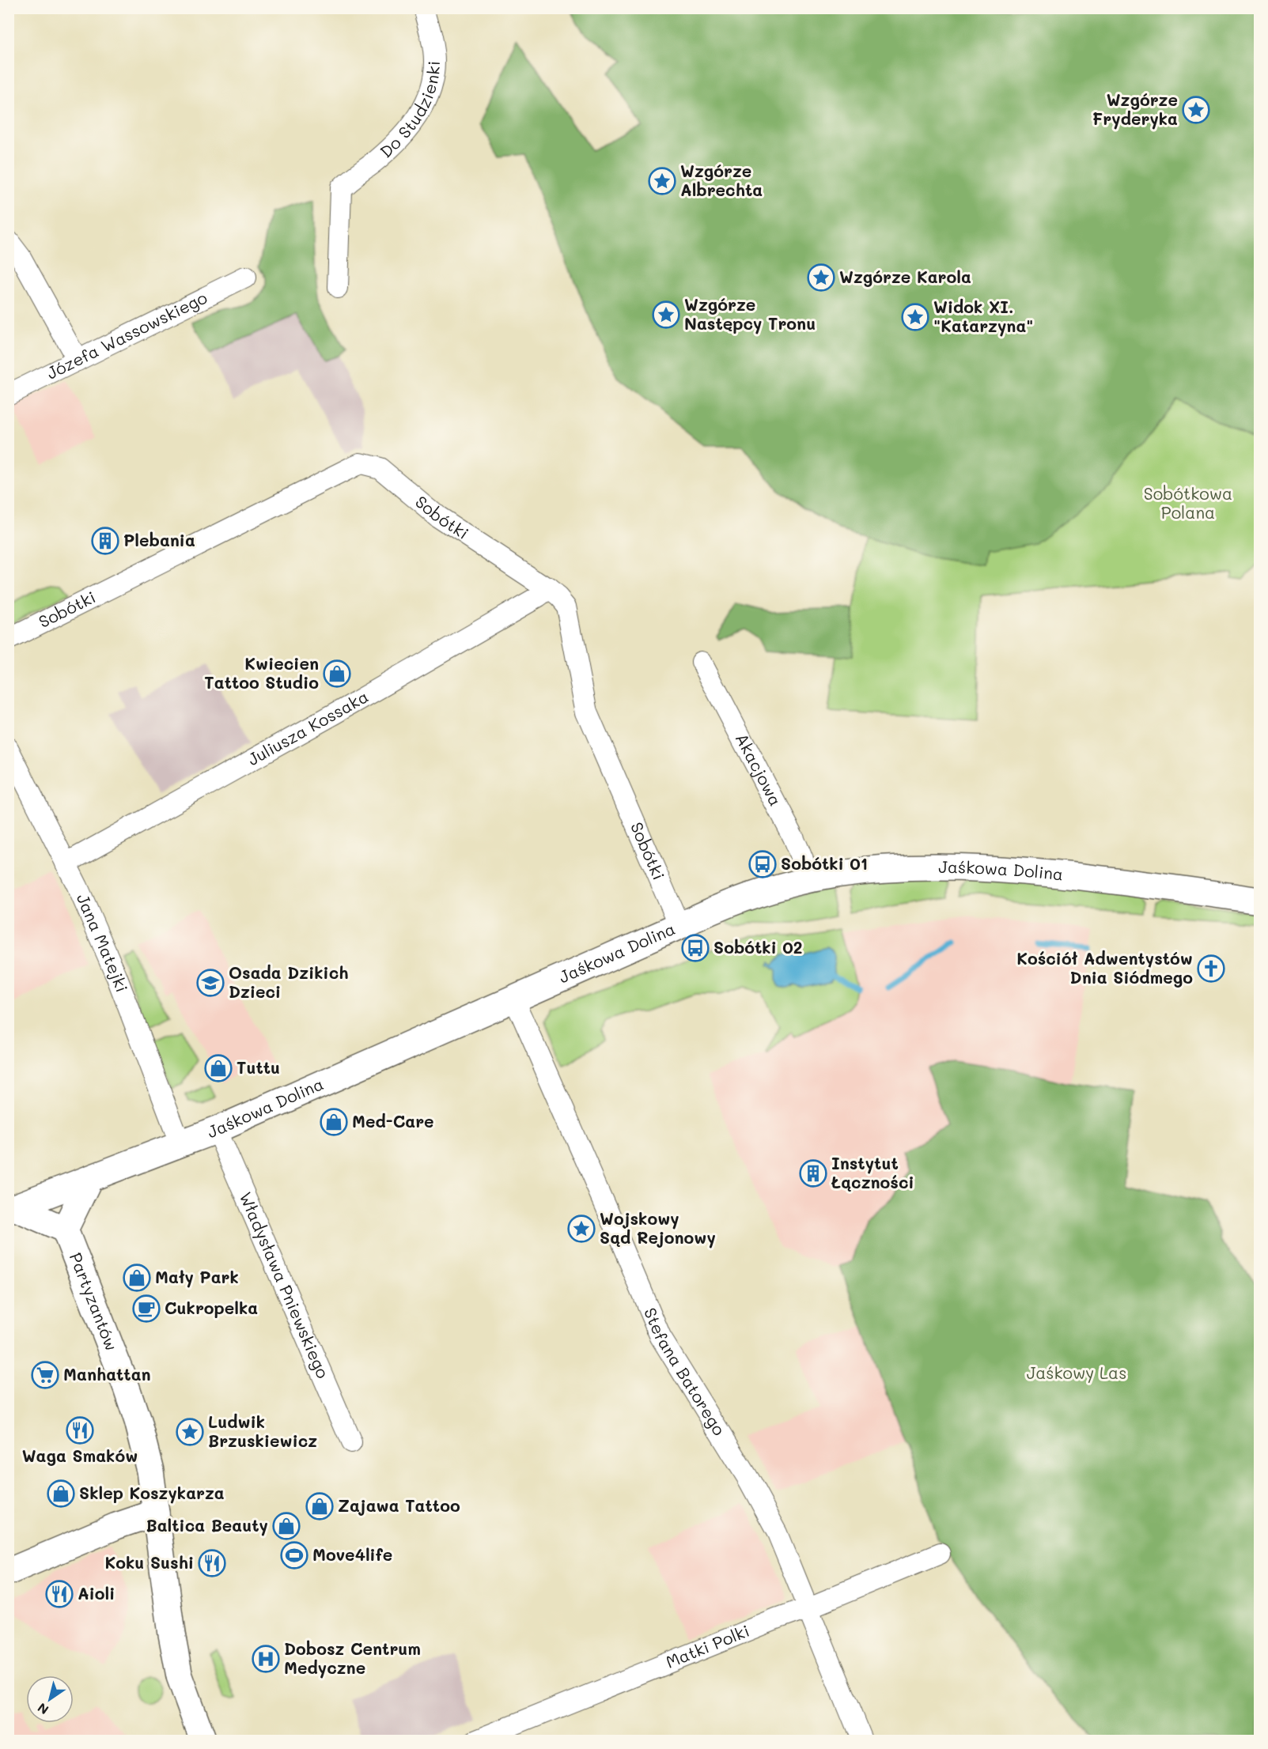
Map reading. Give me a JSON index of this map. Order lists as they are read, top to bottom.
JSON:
{
  "streets": {
    "street": [
      "Do Studzienki",
      "Józefa Wassowskiego",
      "Sobótki",
      "Juliusza Kossaka",
      "Akacjowa",
      "Jaśkowa Dolina",
      "Jana Matejki",
      "Władysława Pniewskiego",
      "Partyzantów",
      "Stefana Batorego",
      "Matki Polki"
    ]
  },
  "crossings": [
    ["Sobótki", "Juliusza Kossaka"],
    ["Sobótki", "Jaśkowa Dolina"],
    ["Juliusza Kossaka", "Jana Matejki"],
    ["Akacjowa", "Jaśkowa Dolina"],
    ["Jaśkowa Dolina", "Jana Matejki"],
    ["Jaśkowa Dolina", "Władysława Pniewskiego"],
    ["Jaśkowa Dolina", "Stefana Batorego"],
    ["Stefana Batorego", "Matki Polki"]
  ],
  "parks": ["Sobótkowa Polana", "Jaśkowy Las"],
  "places": {
    "place": [
      "Wzgórze Fryderyka",
      "Wzgórze Albrechta",
      "Wzgórze Karola",
      "Wzgórze Następcy Tronu",
      "Widok XI. \"Katarzyna\"",
      "Wojskowy Sąd Rejonowy",
      "Ludwik Brzuskiewicz"
    ],
    "building": ["Plebania", "Instytut Łączności"],
    "shop": [
      "Kwiecien Tattoo Studio",
      "Tuttu",
      "Med-Care",
      "Mały Park",
      "Sklep Koszykarza",
      "Zajawa Tattoo",
      "Baltica Beauty"
    ],
    "bus stop": ["Sobótki 01", "Sobótki 02"],
    "church": ["Kościół Adwentystów Dnia Siódmego"],
    "school or university": ["Osada Dzikich Dzieci"],
    "cafe": ["Cukropelka"],
    "supermarket": ["Manhattan"],
    "restaurant": ["Waga Smaków", "Koku Sushi", "Aioli"],
    "sports": ["Move4life"],
    "hospital": ["Dobosz Centrum Medyczne"]
  },
  "north": "bottom left"
}
